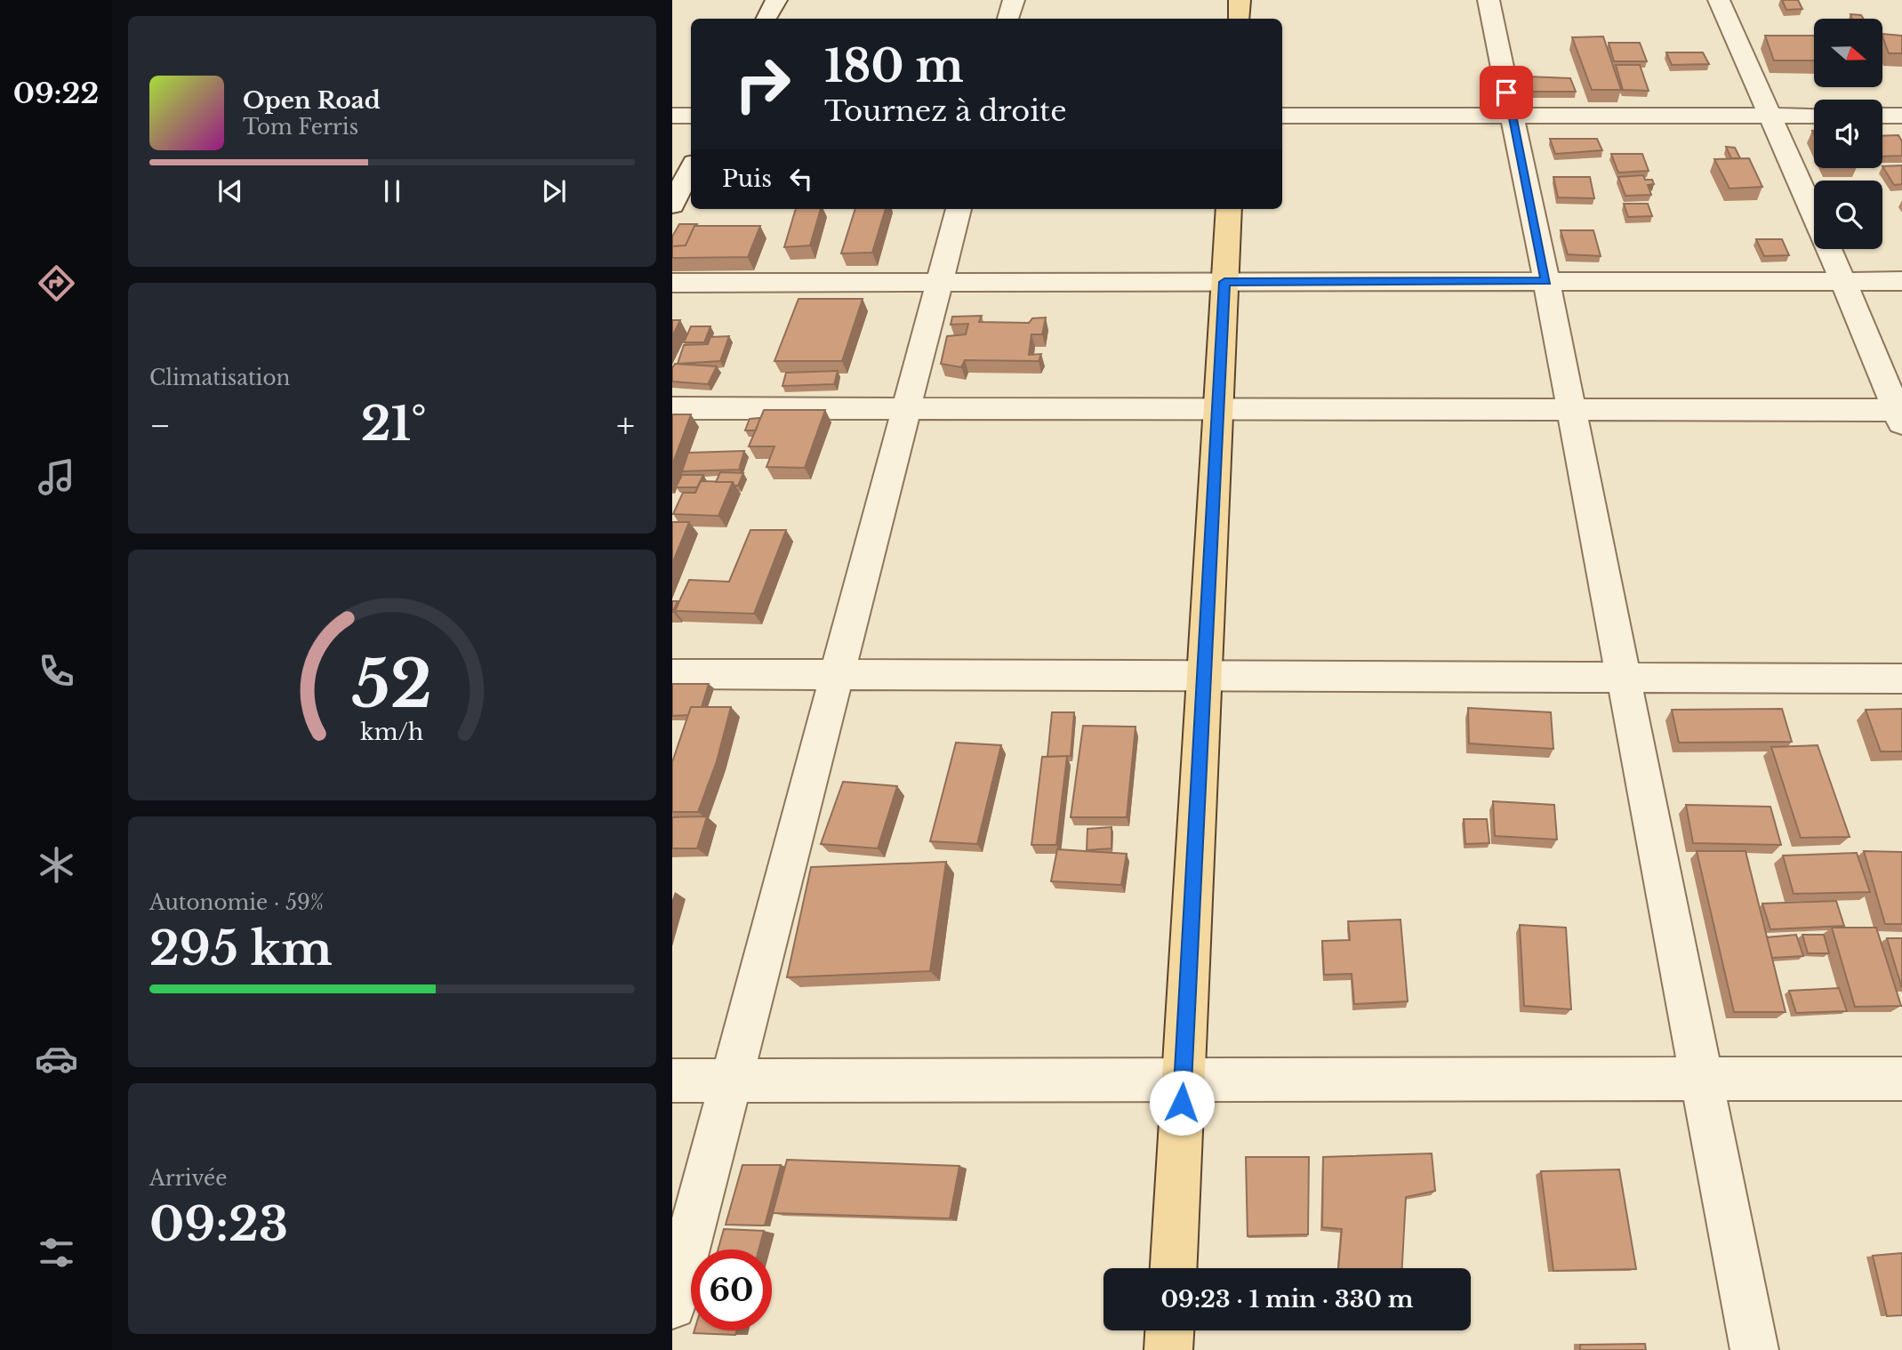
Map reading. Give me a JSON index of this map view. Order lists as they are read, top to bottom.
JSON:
{
  "north": "right",
  "page": {
    "tabs": "09:22",
    "turn": ["180 m", "Tournez à droite"],
    "song": ["Open Road", "Tom Ferris"],
    "then": "Puis",
    "tile": [
      "Climatisation",
      ["Autonomie · 59%", "295 km"],
      ["Arrivée", "09:23"]
    ],
    "heat": ["−", "21°", "+"],
    "limit": "60",
    "trip": "09:23 · 1 min · 330 m",
    "gauge": ["52", "km/h"]
  }
}
